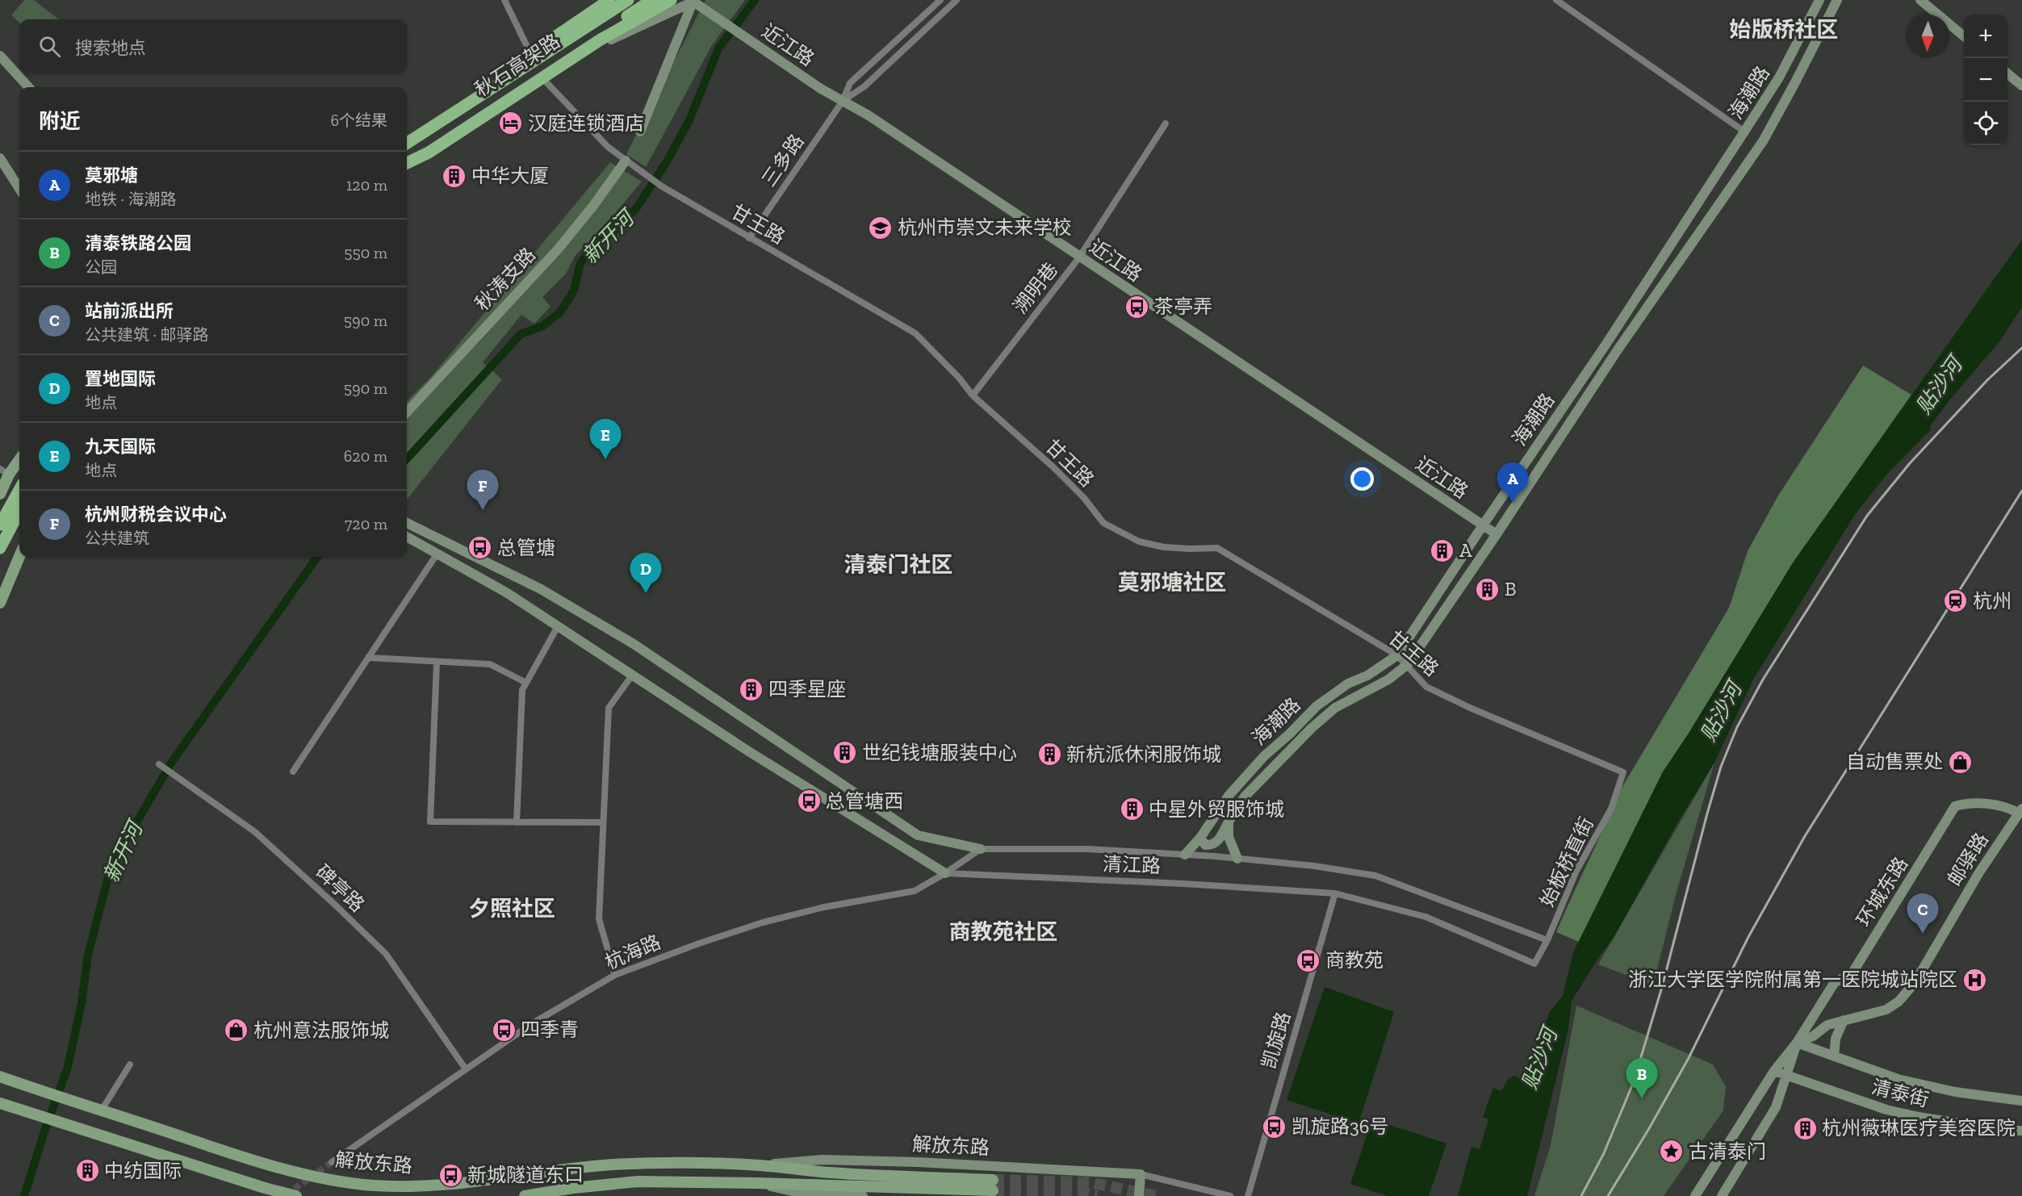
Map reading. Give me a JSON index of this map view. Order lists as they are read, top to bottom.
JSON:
{
  "streets": {
    "highway": ["秋石高架路"],
    "main road": [
      "近江路",
      "海潮路",
      "秋涛支路",
      "邮驿路",
      "清江路",
      "环城东路",
      "清泰街",
      "解放东路"
    ],
    "street": [
      "三多路",
      "甘王路",
      "溯明巷",
      "始板桥直街",
      "碑亭路",
      "杭海路",
      "凯旋路"
    ]
  },
  "crossings": [
    ["近江路", "海潮路"],
    ["近江路", "三多路"],
    ["近江路", "溯明巷"],
    ["海潮路", "甘王路"],
    ["海潮路", "清江路"],
    ["三多路", "甘王路"],
    ["甘王路", "秋涛支路"],
    ["甘王路", "溯明巷"],
    ["甘王路", "始板桥直街"],
    ["邮驿路", "环城东路"],
    ["邮驿路", "清泰街"],
    ["始板桥直街", "清江路"],
    ["清江路", "杭海路"],
    ["清江路", "凯旋路"],
    ["碑亭路", "杭海路"],
    ["环城东路", "清泰街"]
  ],
  "districts": [
    "始版桥社区",
    "清泰门社区",
    "莫邪塘社区",
    "夕照社区",
    "商教苑社区"
  ],
  "water": ["新开河", "贴沙河"],
  "places": {
    "hotel": ["汉庭连锁酒店"],
    "building": [
      "中华大厦",
      "A",
      "B",
      "四季星座",
      "世纪钱塘服装中心",
      "新杭派休闲服饰城",
      "中星外贸服饰城",
      "杭州薇琳医疗美容医院",
      "中纺国际"
    ],
    "school or university": ["杭州市崇文未来学校"],
    "bus stop": [
      "茶亭弄",
      "总管塘",
      "总管塘西",
      "商教苑",
      "四季青",
      "凯旋路36号",
      "新城隧道东口"
    ],
    "station": ["杭州"],
    "shop": ["自动售票处", "杭州意法服饰城"],
    "hospital": ["浙江大学医学院附属第一医院城站院区"],
    "place": ["古清泰门"]
  },
  "north": "bottom",
  "page": {
    "map_buttons": ["+", "−"],
    "search": "搜索地点",
    "heading": ["附近", "6个结果"],
    "list": [
      {
        "mark": "A",
        "name": "莫邪塘",
        "note": "地铁 · 海潮路",
        "value": "120 m"
      },
      {
        "mark": "B",
        "name": "清泰铁路公园",
        "note": "公园",
        "value": "550 m"
      },
      {
        "mark": "C",
        "name": "站前派出所",
        "note": "公共建筑 · 邮驿路",
        "value": "590 m"
      },
      {
        "mark": "D",
        "name": "置地国际",
        "note": "地点",
        "value": "590 m"
      },
      {
        "mark": "E",
        "name": "九天国际",
        "note": "地点",
        "value": "620 m"
      },
      {
        "mark": "F",
        "name": "杭州财税会议中心",
        "note": "公共建筑",
        "value": "720 m"
      }
    ],
    "pins": [
      "E",
      "A",
      "F",
      "D",
      "C",
      "B"
    ]
  }
}
